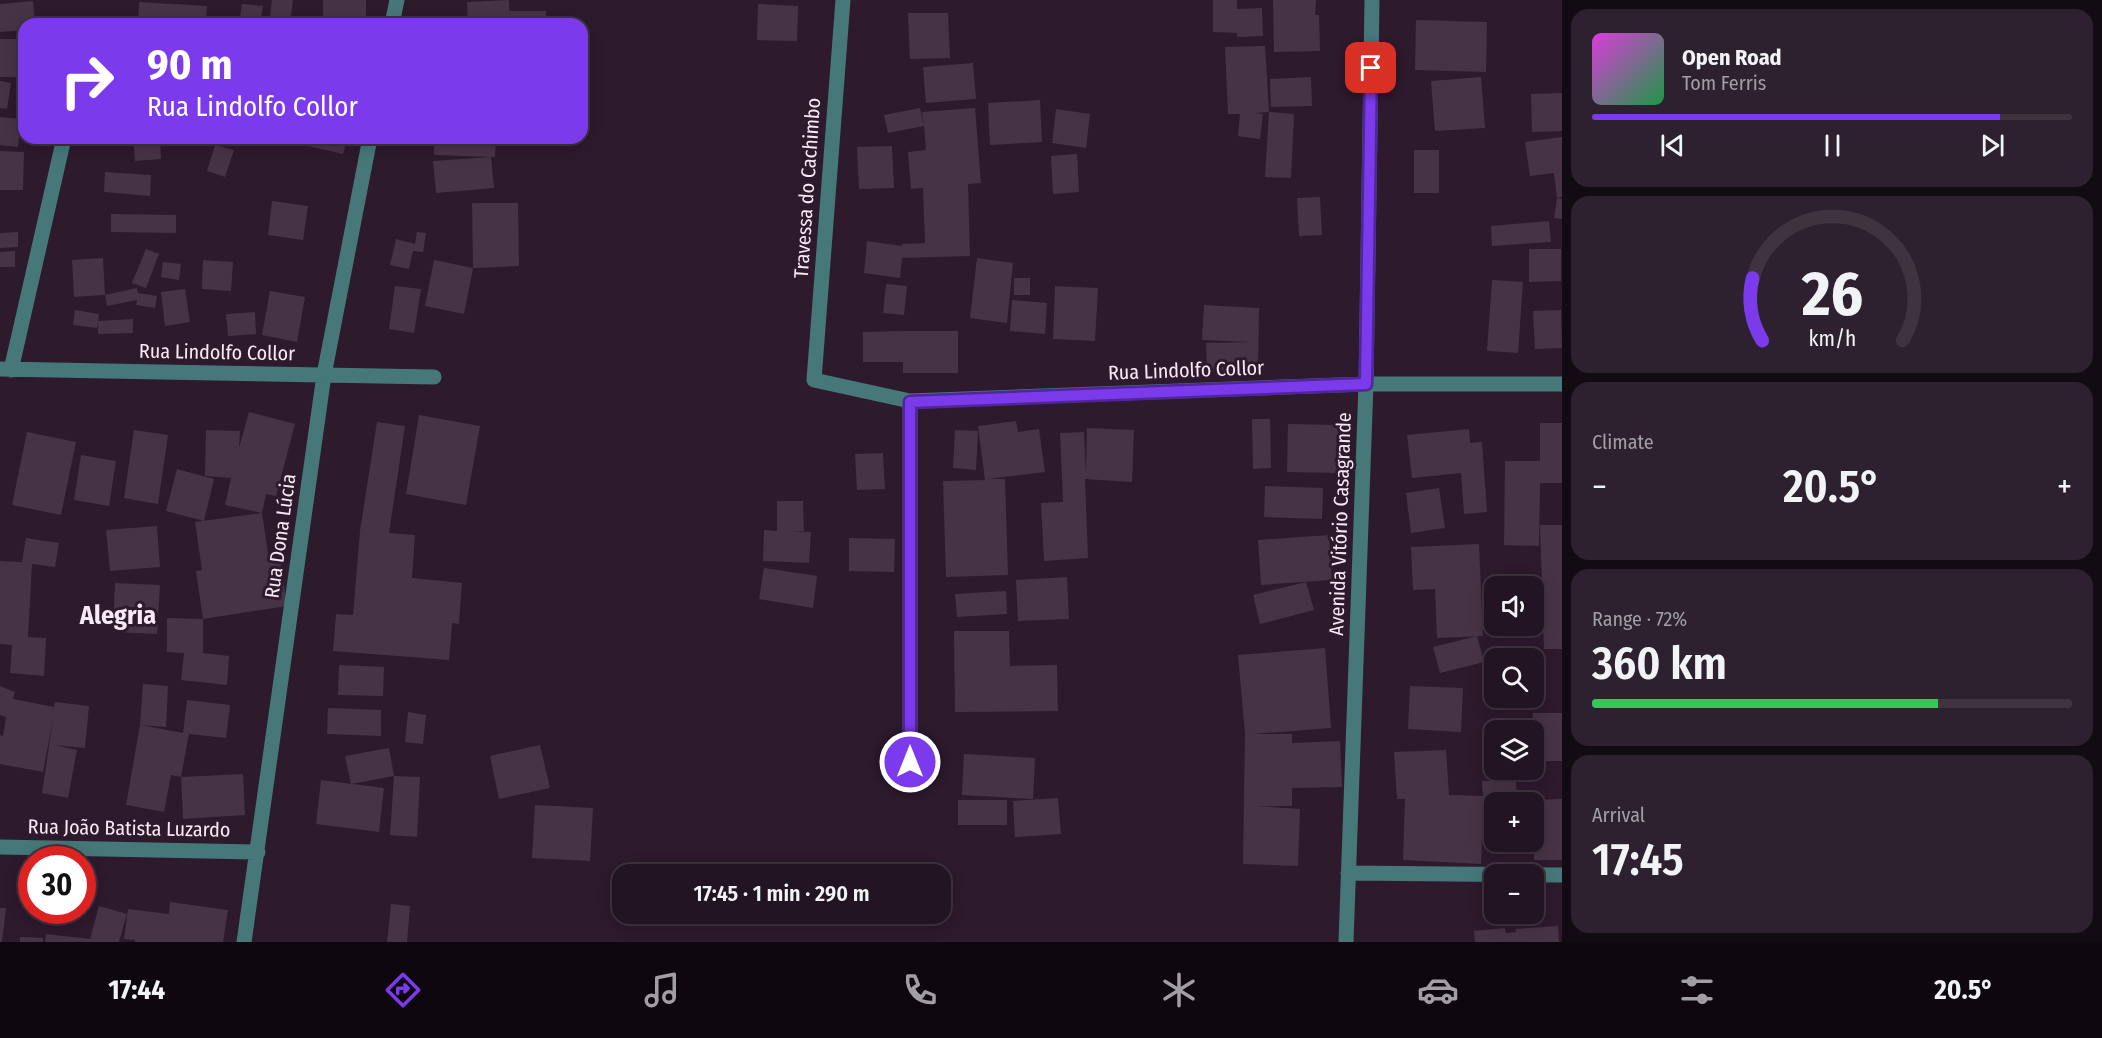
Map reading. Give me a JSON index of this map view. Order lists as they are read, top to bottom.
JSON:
{
  "streets": {
    "street": [
      "Travessa do Cachimbo",
      "Rua Lindolfo Collor",
      "Avenida Vitório Casagrande",
      "Rua Dona Lúcia",
      "Rua João Batista Luzardo"
    ]
  },
  "crossings": [
    ["Travessa do Cachimbo", "Rua Lindolfo Collor"],
    ["Rua Lindolfo Collor", "Avenida Vitório Casagrande"],
    ["Rua Lindolfo Collor", "Rua Dona Lúcia"],
    ["Rua Dona Lúcia", "Rua João Batista Luzardo"]
  ],
  "districts": ["Alegria"],
  "page": {
    "turn": ["90 m", "Rua Lindolfo Collor"],
    "song": ["Open Road", "Tom Ferris"],
    "tile": [
      "Climate",
      ["Range · 72%", "360 km"],
      ["Arrival", "17:45"]
    ],
    "heat": ["−", "20.5°", "+"],
    "map_buttons": ["+", "−"],
    "limit": "30",
    "trip": "17:45 · 1 min · 290 m",
    "tabs": ["17:44", "20.5°"],
    "gauge": ["26", "km/h"]
  }
}
